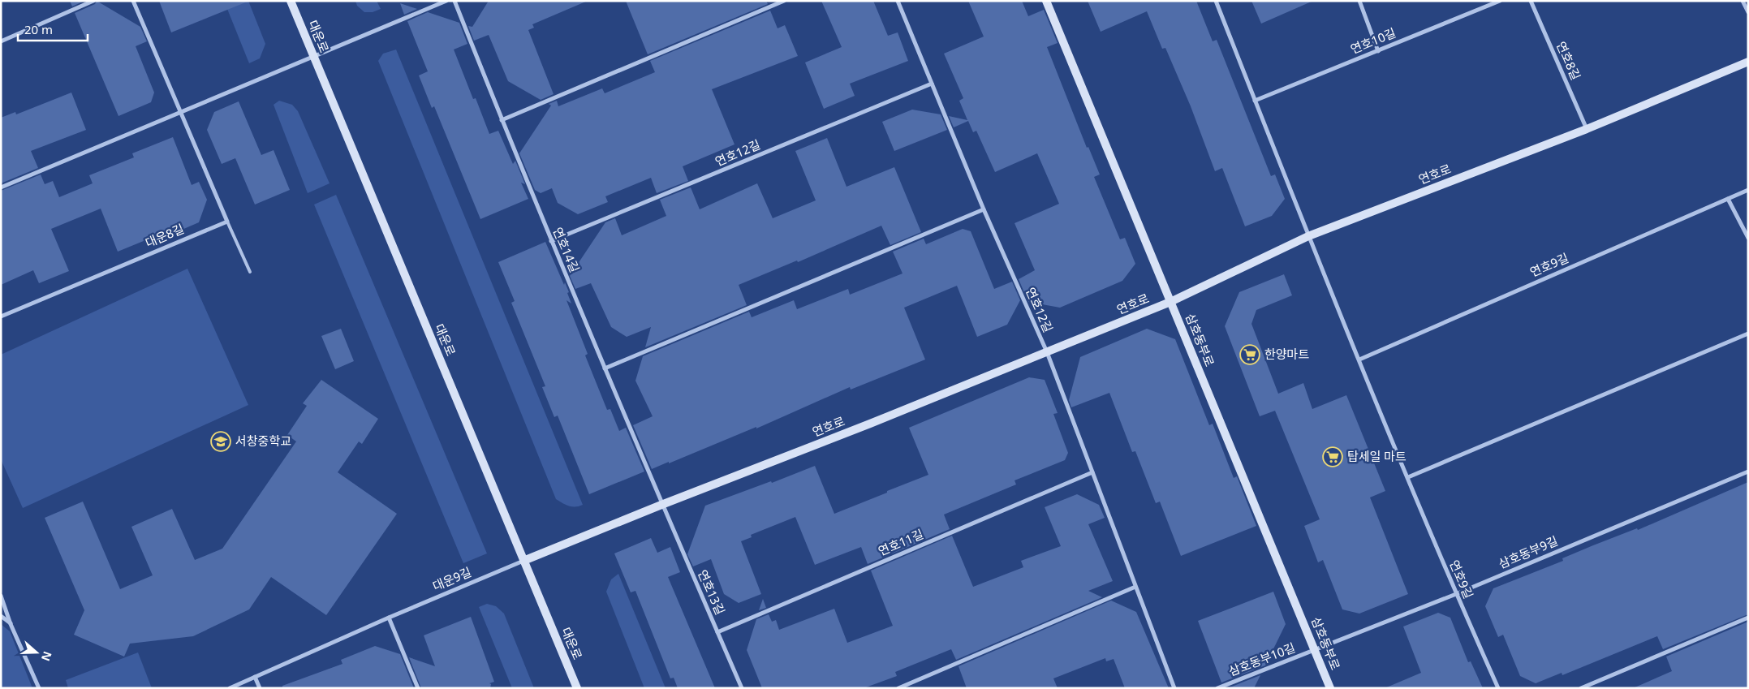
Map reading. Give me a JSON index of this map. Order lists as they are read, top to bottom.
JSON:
{
  "streets": {
    "street": [
      "대운로",
      "연호10길",
      "연호8길",
      "연호12길",
      "연호로",
      "대운8길",
      "연호14길",
      "연호9길",
      "삼호동부로",
      "연호11길",
      "삼호동부9길",
      "대운9길",
      "연호13길",
      "삼호동부10길"
    ]
  },
  "crossings": [
    ["대운로", "연호로"],
    ["대운로", "대운9길"],
    ["연호8길", "연호로"],
    ["연호12길", "연호로"],
    ["연호12길", "연호14길"],
    ["연호로", "연호14길"],
    ["연호로", "연호9길"],
    ["연호로", "삼호동부로"],
    ["연호로", "대운9길"],
    ["연호로", "연호13길"],
    ["연호14길", "연호13길"],
    ["연호9길", "삼호동부9길"],
    ["삼호동부로", "삼호동부9길"],
    ["삼호동부로", "삼호동부10길"],
    ["연호11길", "연호13길"],
    ["삼호동부9길", "삼호동부10길"]
  ],
  "places": {
    "supermarket": ["한양마트", "탑세일 마트"],
    "school or university": ["서창중학교"]
  },
  "scale_bar": "20 m",
  "north": "right"
}
